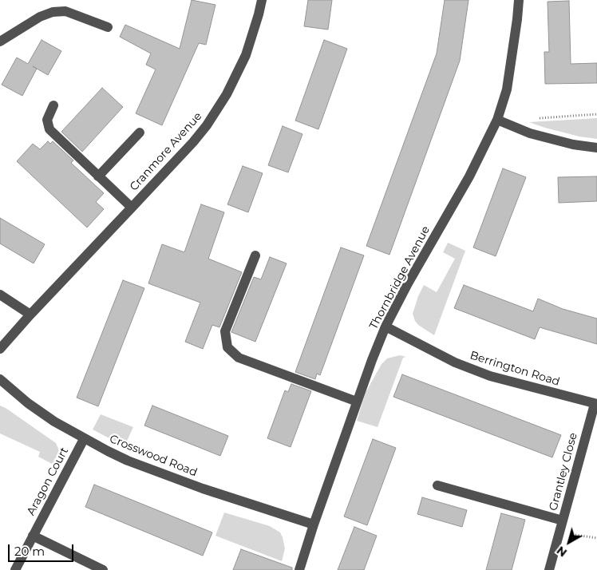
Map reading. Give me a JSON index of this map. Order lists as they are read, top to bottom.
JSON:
{
  "streets": {
    "street": [
      "Cranmore Avenue",
      "Thornbridge Avenue",
      "Berrington Road",
      "Crosswood Road",
      "Grantley Close",
      "Aragon Court"
    ]
  },
  "crossings": [
    ["Thornbridge Avenue", "Berrington Road"],
    ["Thornbridge Avenue", "Crosswood Road"],
    ["Berrington Road", "Grantley Close"],
    ["Crosswood Road", "Aragon Court"]
  ],
  "scale_bar": "20 m",
  "north": "bottom left"
}
